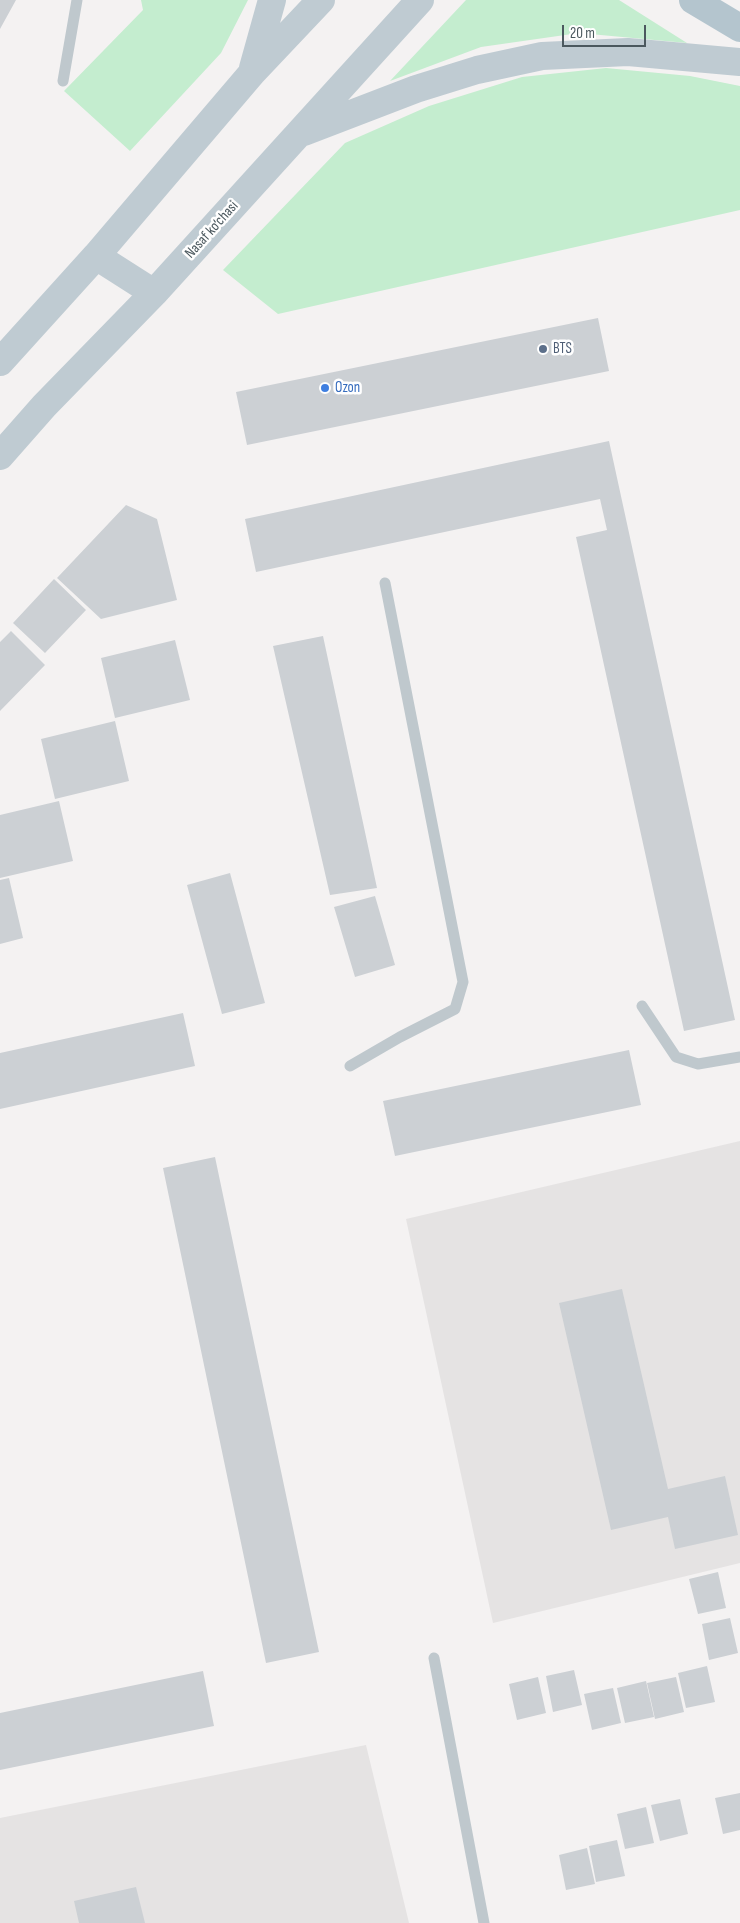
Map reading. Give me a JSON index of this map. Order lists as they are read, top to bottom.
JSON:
{
  "streets": {
    "main road": ["Nasaf ko‘chasi"]
  },
  "places": ["BTS", "Ozon"],
  "scale_bar": "20 m"
}
